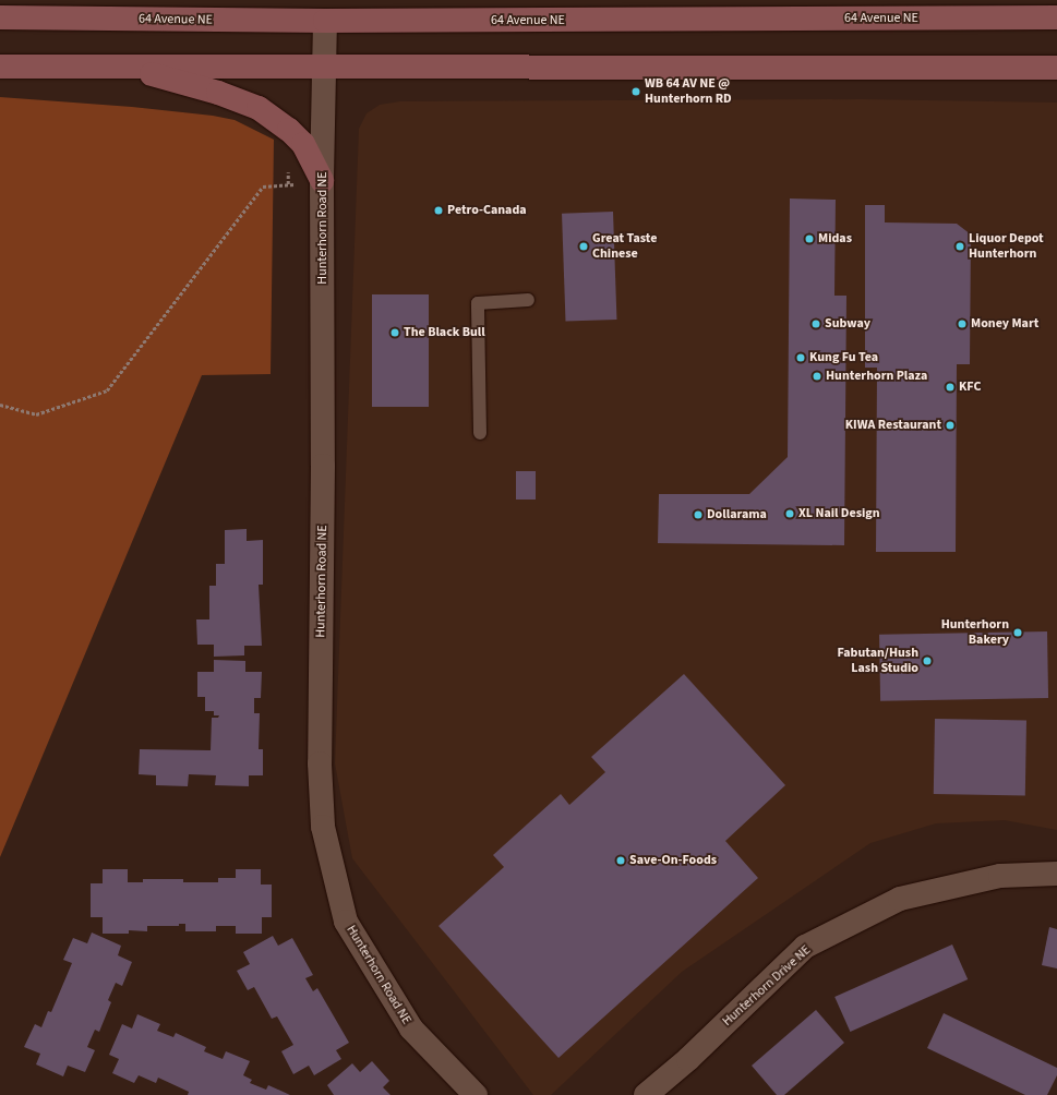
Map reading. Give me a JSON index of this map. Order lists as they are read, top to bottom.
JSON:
{
  "streets": {
    "main road": ["64 Avenue NE"],
    "street": ["Hunterhorn Road NE", "Hunterhorn Drive NE"]
  },
  "crossings": [
    ["64 Avenue NE", "Hunterhorn Road NE"]
  ],
  "places": [
    "WB 64 AV NE @ Hunterhorn RD",
    "Petro-Canada",
    "Midas",
    "Great Taste Chinese",
    "Liquor Depot Hunterhorn",
    "Subway",
    "Money Mart",
    "The Black Bull",
    "Kung Fu Tea",
    "Hunterhorn Plaza",
    "KFC",
    "KIWA Restaurant",
    "XL Nail Design",
    "Dollarama",
    "Hunterhorn Bakery",
    "Fabutan/Hush Lash Studio",
    "Save-On-Foods"
  ]
}
